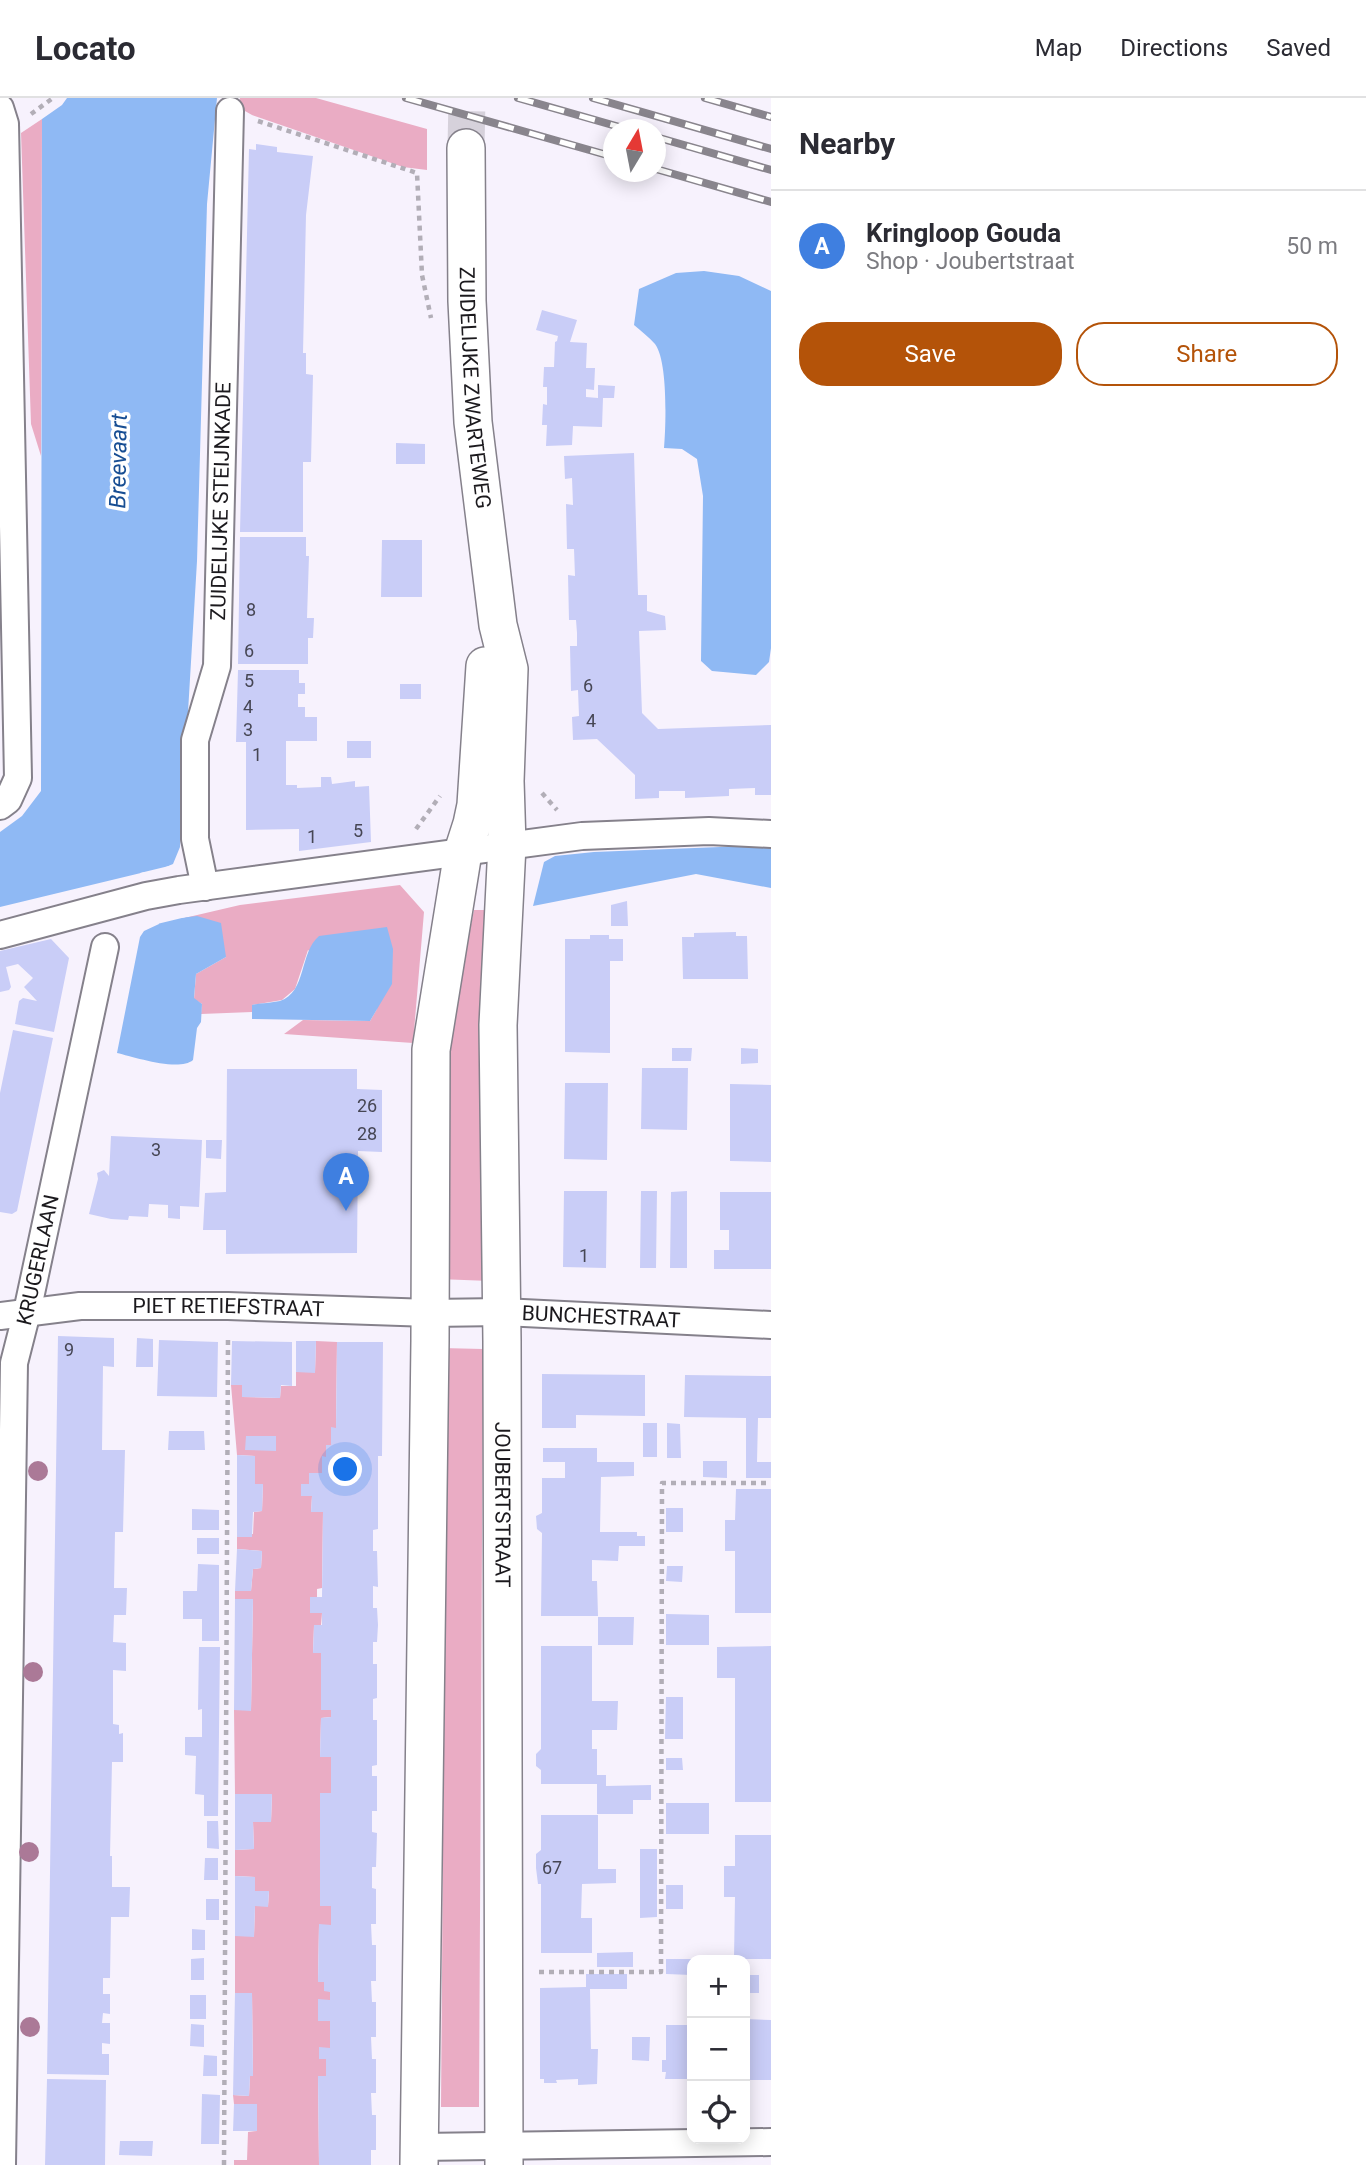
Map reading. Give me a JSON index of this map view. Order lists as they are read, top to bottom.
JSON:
{
  "streets": {
    "main road": ["ZUIDELIJKE ZWARTEWEG", "JOUBERTSTRAAT"],
    "street": [
      "ZUIDELIJKE STEIJNKADE",
      "KRUGERLAAN",
      "PIET RETIEFSTRAAT",
      "BUNCHESTRAAT"
    ]
  },
  "crossings": [
    ["ZUIDELIJKE ZWARTEWEG", "JOUBERTSTRAAT"],
    ["KRUGERLAAN", "PIET RETIEFSTRAAT"],
    ["PIET RETIEFSTRAAT", "BUNCHESTRAAT"],
    ["BUNCHESTRAAT", "JOUBERTSTRAAT"]
  ],
  "water": ["Breevaart"],
  "house_numbers": [
    "8",
    "6",
    "5",
    "6",
    "4",
    "4",
    "3",
    "1",
    "5",
    "1",
    "26",
    "28",
    "3",
    "1",
    "9",
    "67"
  ],
  "north": "top",
  "page": {
    "header": "Locato",
    "nav": ["Map", "Directions", "Saved"],
    "heading": "Nearby",
    "list": [
      {
        "mark": "A",
        "name": "Kringloop Gouda",
        "note": "Shop · Joubertstraat",
        "value": "50 m"
      }
    ],
    "buttons": ["Save", "Share"],
    "pins": "A",
    "map_buttons": ["+", "−"]
  }
}
